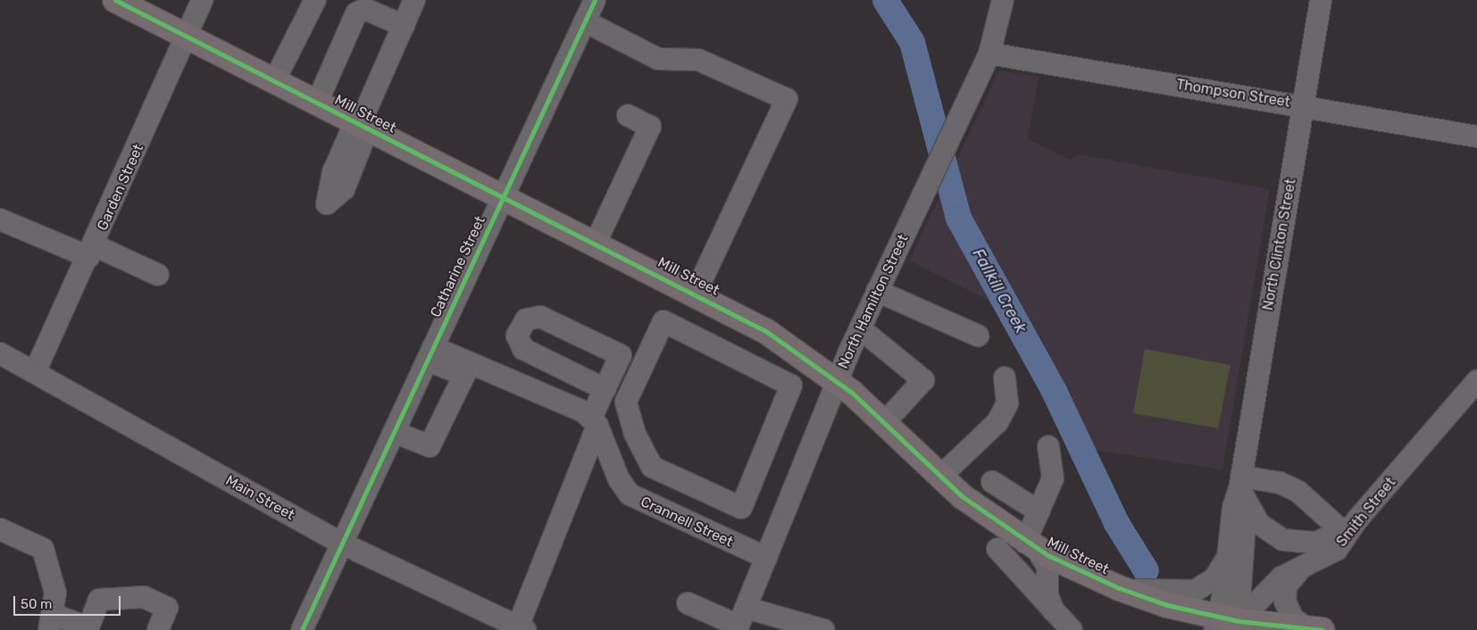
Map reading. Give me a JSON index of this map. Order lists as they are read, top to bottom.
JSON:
{
  "streets": {
    "highway": ["Mill Street"],
    "street": [
      "Thompson Street",
      "Garden Street",
      "North Clinton Street",
      "Catharine Street",
      "North Hamilton Street",
      "Main Street",
      "Smith Street",
      "Crannell Street"
    ]
  },
  "crossings": [
    ["Thompson Street", "North Clinton Street"],
    ["Thompson Street", "North Hamilton Street"],
    ["Mill Street", "Garden Street"],
    ["Mill Street", "North Clinton Street"],
    ["Mill Street", "Catharine Street"],
    ["Mill Street", "North Hamilton Street"],
    ["Mill Street", "Smith Street"],
    ["Garden Street", "Main Street"],
    ["North Clinton Street", "Smith Street"],
    ["Catharine Street", "Main Street"],
    ["North Hamilton Street", "Crannell Street"]
  ],
  "water": ["Fallkill Creek"],
  "scale_bar": "50 m"
}
